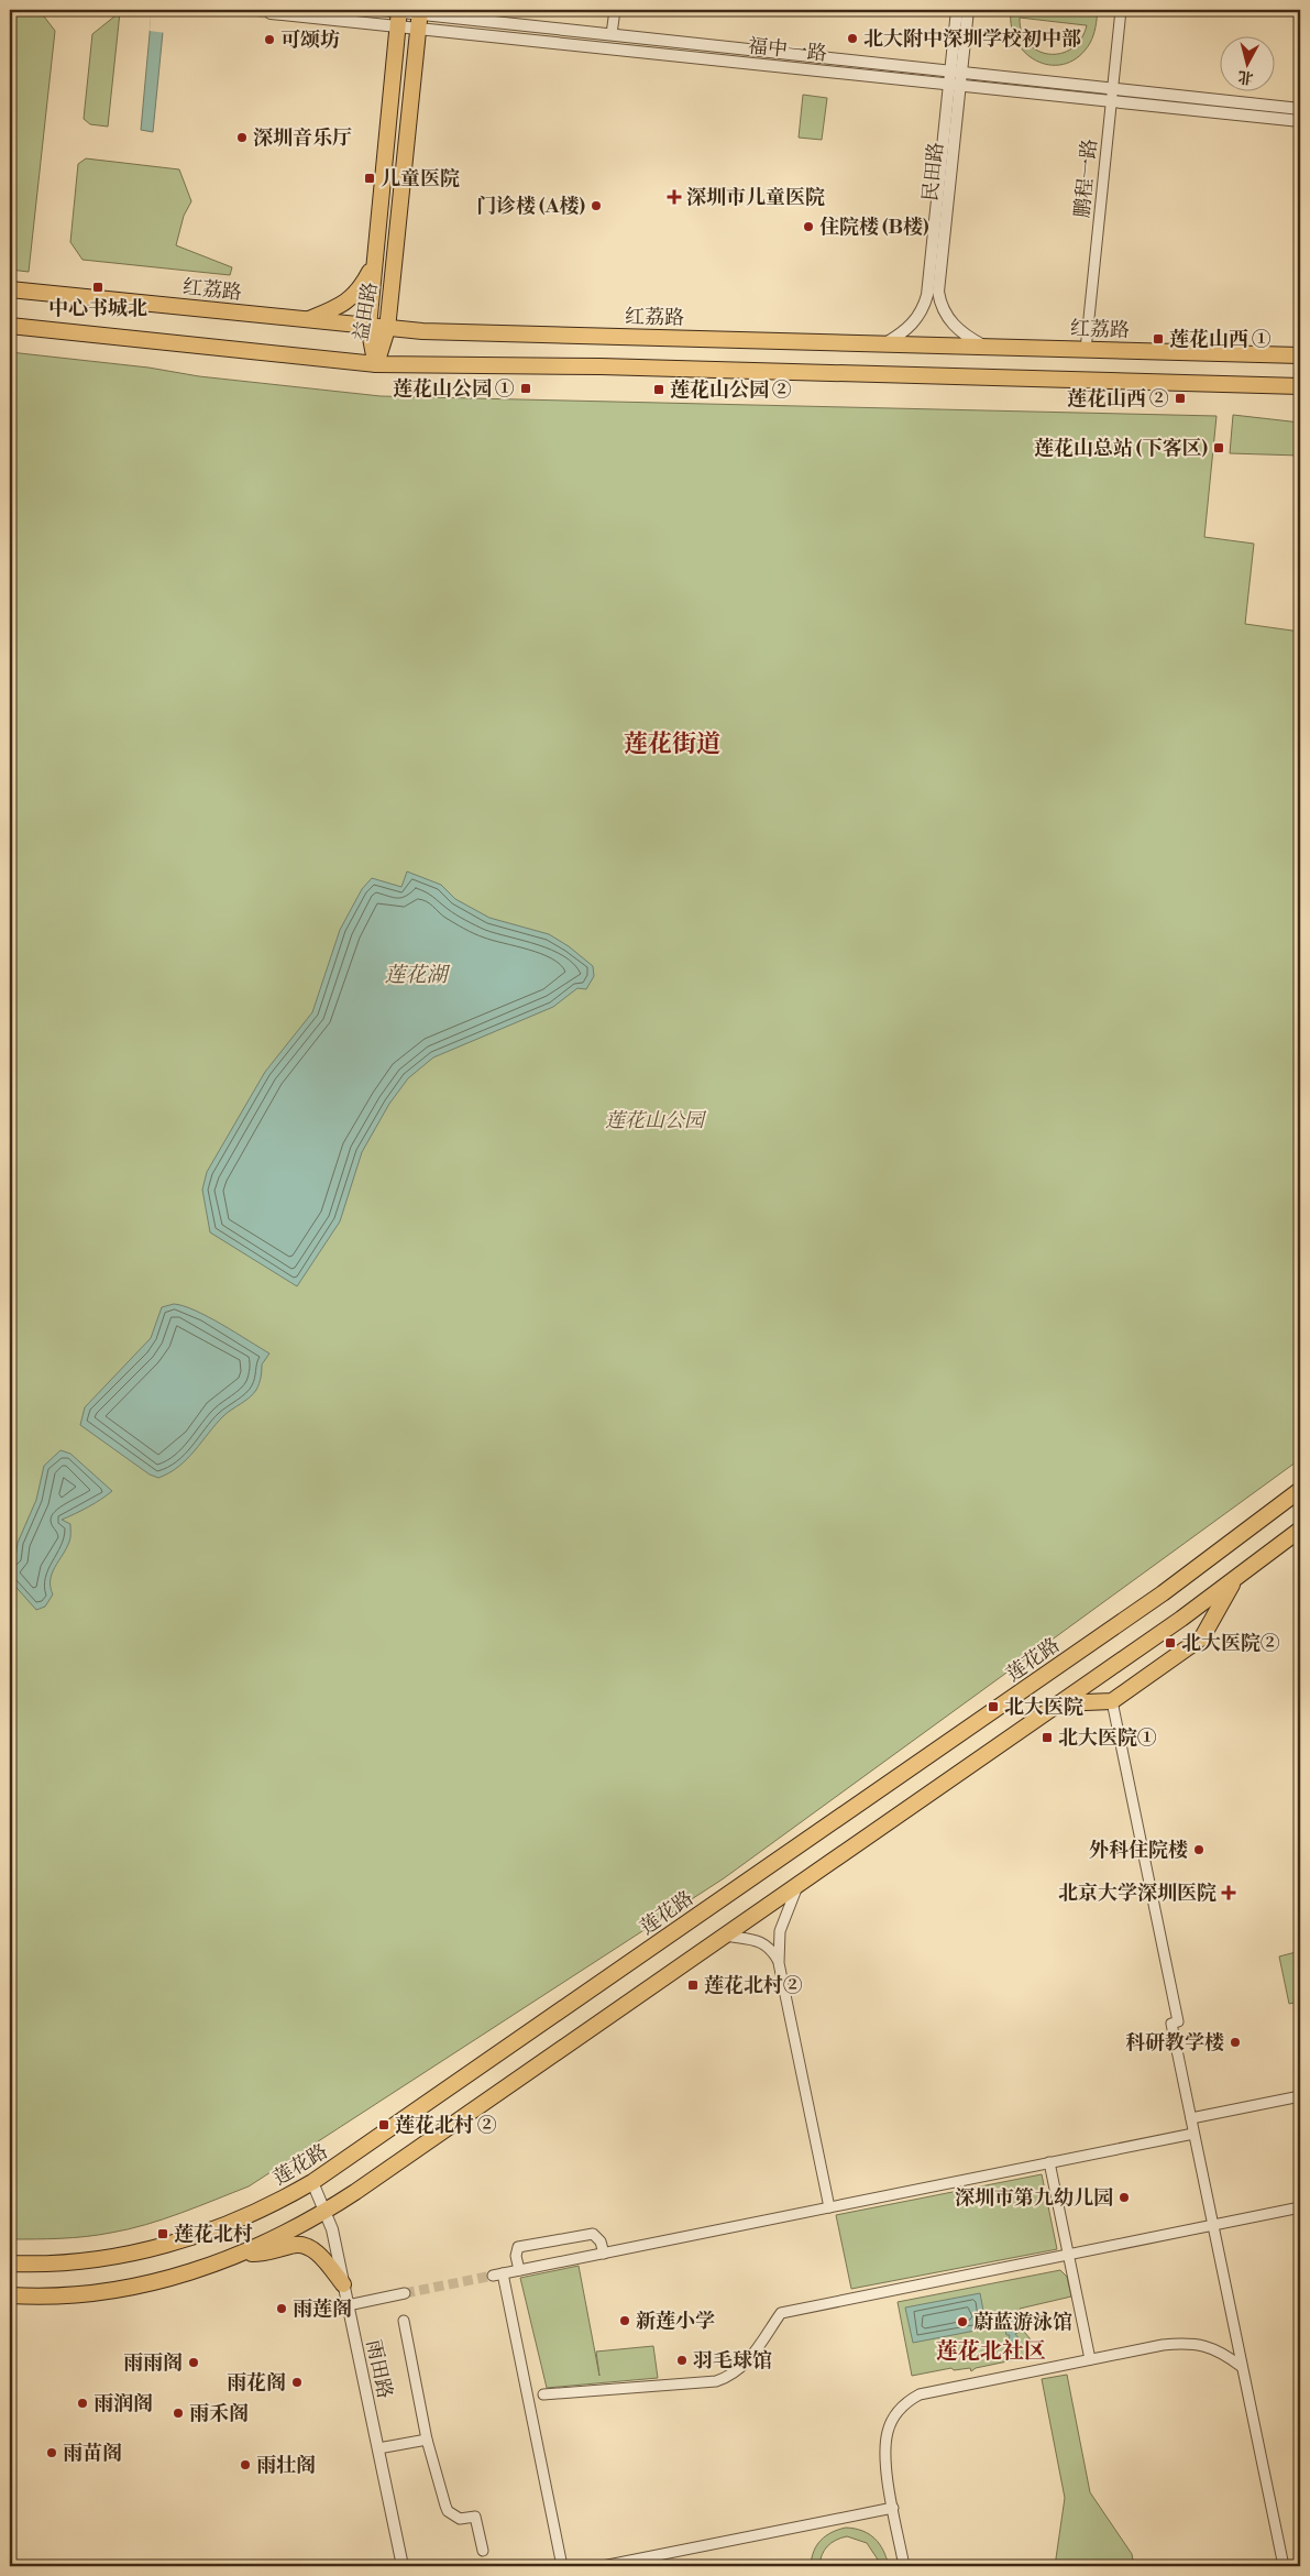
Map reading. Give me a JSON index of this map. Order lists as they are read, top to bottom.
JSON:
{
  "streets": {
    "main road": ["红荔路", "益田路", "莲花路"],
    "street": [
      "福中一路",
      "民田路",
      "鹏程一路",
      "雨田路"
    ]
  },
  "crossings": [
    ["福中一路", "民田路"],
    ["福中一路", "鹏程一路"],
    ["福中一路", "益田路"],
    ["民田路", "红荔路"],
    ["鹏程一路", "红荔路"],
    ["红荔路", "益田路"],
    ["莲花路", "雨田路"]
  ],
  "districts": ["莲花街道", "莲花北社区"],
  "water": ["莲花湖"],
  "parks": ["莲花山公园"],
  "places": {
    "other": [
      "北大附中深圳学校初中部",
      "可颂坊",
      "深圳音乐厅",
      "门诊楼 (A楼)",
      "住院楼 (B楼)",
      "外科住院楼",
      "科研教学楼",
      "深圳市第九幼儿园",
      "雨莲阁",
      "新莲小学",
      "蔚蓝游泳馆",
      "羽毛球馆",
      "雨雨阁",
      "雨花阁",
      "雨润阁",
      "雨禾阁",
      "雨苗阁",
      "雨壮阁"
    ],
    "transit": [
      "儿童医院",
      "中心书城北",
      "莲花山西 ①",
      "莲花山公园 ①",
      "莲花山公园 ②",
      "莲花山西 ②",
      "莲花山总站 (下客区)",
      "北大医院②",
      "北大医院",
      "北大医院①",
      "莲花北村②",
      "莲花北村 ②",
      "莲花北村"
    ],
    "health": ["深圳市儿童医院", "北京大学深圳医院"]
  },
  "north": "bottom"
}
